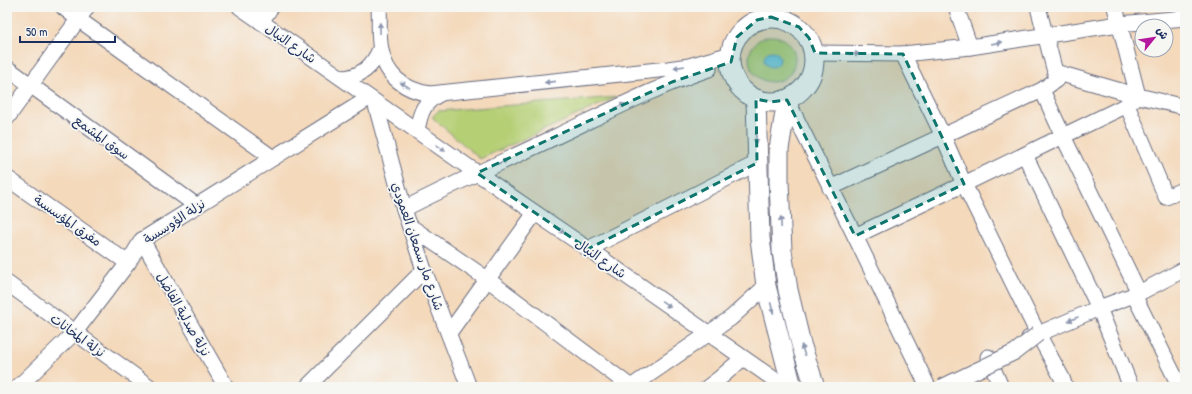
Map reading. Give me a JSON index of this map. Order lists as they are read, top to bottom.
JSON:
{
  "streets": {
    "street": [
      "شارع النيال",
      "سوق المشمع",
      "مفرق المؤسسىة",
      "نزلة الؤوسسة",
      "شارع مار سمعان العمودي",
      "نزلة صدلية الفاضل",
      "نزلة المخانات"
    ]
  },
  "crossings": [
    ["شارع النيال", "نزلة الؤوسسة"],
    ["شارع النيال", "شارع مار سمعان العمودي"],
    ["سوق المشمع", "نزلة الؤوسسة"],
    ["مفرق المؤسسىة", "نزلة الؤوسسة"],
    ["نزلة الؤوسسة", "شارع مار سمعان العمودي"],
    ["نزلة الؤوسسة", "نزلة صدلية الفاضل"],
    ["نزلة الؤوسسة", "نزلة المخانات"]
  ],
  "scale_bar": "50 m",
  "north": "top right"
}
